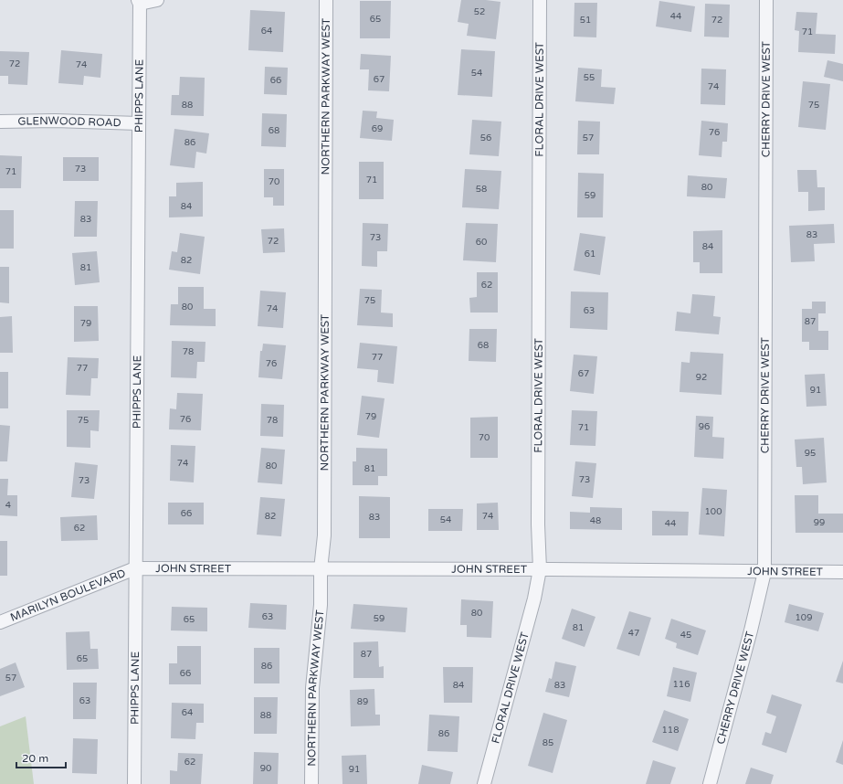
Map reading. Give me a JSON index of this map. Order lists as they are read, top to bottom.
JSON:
{
  "streets": {
    "street": [
      "PHIPPS LANE",
      "NORTHERN PARKWAY WEST",
      "FLORAL DRIVE WEST",
      "CHERRY DRIVE WEST",
      "GLENWOOD ROAD",
      "JOHN STREET",
      "MARILYN BOULEVARD"
    ]
  },
  "crossings": [
    ["PHIPPS LANE", "GLENWOOD ROAD"],
    ["PHIPPS LANE", "JOHN STREET"],
    ["PHIPPS LANE", "MARILYN BOULEVARD"],
    ["NORTHERN PARKWAY WEST", "JOHN STREET"],
    ["FLORAL DRIVE WEST", "JOHN STREET"],
    ["CHERRY DRIVE WEST", "JOHN STREET"],
    ["JOHN STREET", "MARILYN BOULEVARD"]
  ],
  "house_numbers": [
    "52",
    "44",
    "65",
    "51",
    "72",
    "64",
    "71",
    "72",
    "74",
    "54",
    "55",
    "67",
    "66",
    "74",
    "88",
    "75",
    "69",
    "68",
    "76",
    "56",
    "57",
    "86",
    "73",
    "71",
    "71",
    "70",
    "80",
    "58",
    "59",
    "84",
    "83",
    "83",
    "73",
    "72",
    "60",
    "84",
    "61",
    "82",
    "81",
    "62",
    "75",
    "80",
    "74",
    "63",
    "87",
    "79",
    "68",
    "78",
    "77",
    "76",
    "77",
    "67",
    "92",
    "91",
    "79",
    "76",
    "75",
    "78",
    "96",
    "71",
    "70",
    "95",
    "74",
    "80",
    "81",
    "73",
    "73",
    "4",
    "100",
    "66",
    "82",
    "74",
    "83",
    "54",
    "48",
    "99",
    "44",
    "62",
    "80",
    "63",
    "109",
    "59",
    "65",
    "81",
    "47",
    "45",
    "87",
    "65",
    "86",
    "66",
    "57",
    "116",
    "84",
    "83",
    "63",
    "89",
    "64",
    "88",
    "118",
    "86",
    "85",
    "62",
    "90",
    "91"
  ],
  "scale_bar": "20 m"
}
